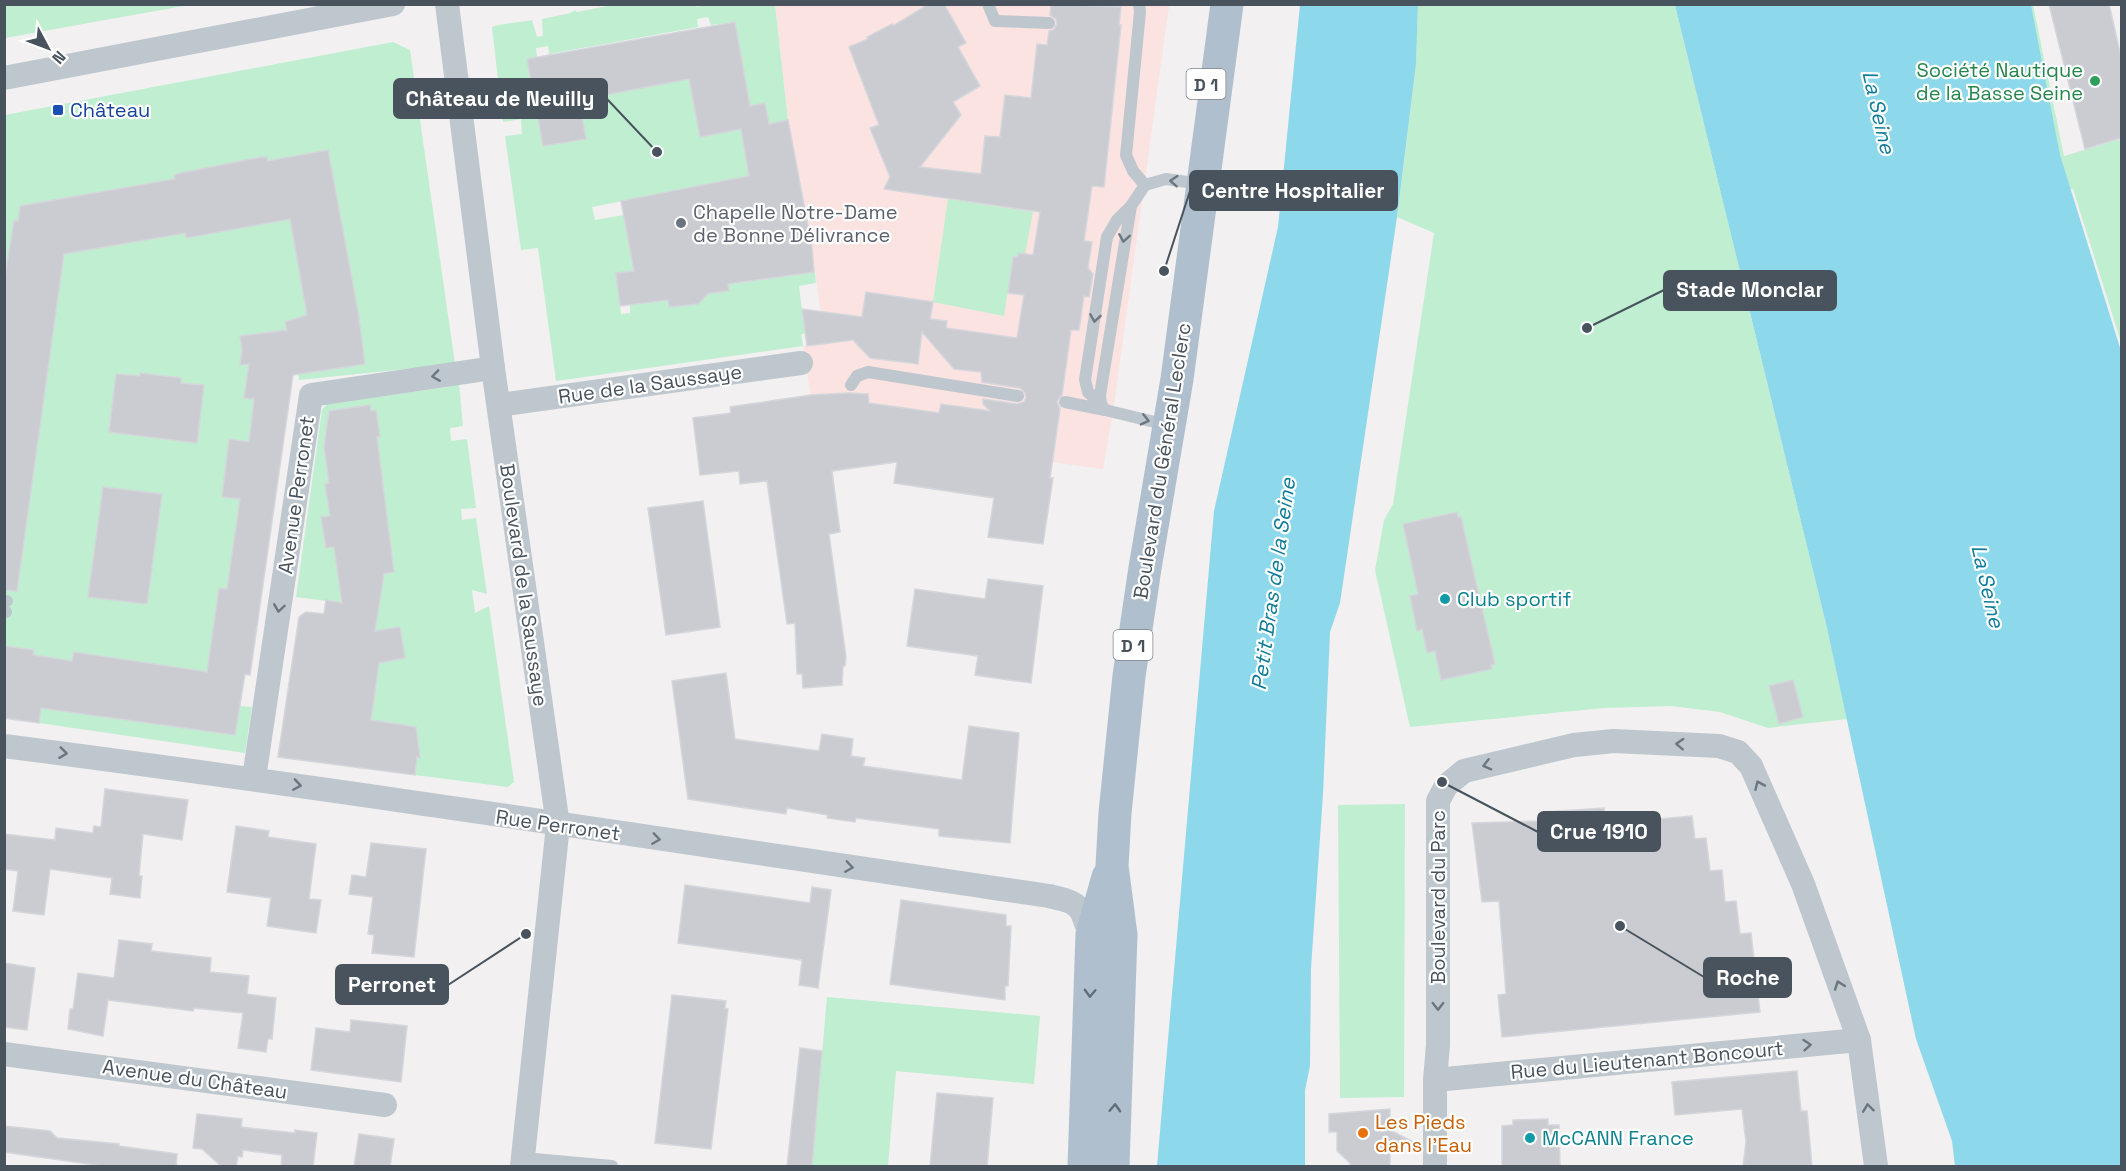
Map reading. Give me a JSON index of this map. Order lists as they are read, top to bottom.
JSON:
{
  "streets": {
    "main road": ["D 1", "Boulevard du Général Leclerc"],
    "street": [
      "Rue de la Saussaye",
      "Avenue Perronet",
      "Boulevard de la Saussaye",
      "Rue Perronet",
      "Boulevard du Parc",
      "Rue du Lieutenant Boncourt",
      "Avenue du Château"
    ]
  },
  "crossings": [
    ["Rue de la Saussaye", "Boulevard de la Saussaye"],
    ["Boulevard du Général Leclerc", "Rue Perronet"],
    ["Avenue Perronet", "Boulevard de la Saussaye"],
    ["Avenue Perronet", "Rue Perronet"],
    ["Boulevard de la Saussaye", "Rue Perronet"],
    ["Boulevard du Parc", "Rue du Lieutenant Boncourt"]
  ],
  "one_way": ["Avenue Perronet", "Rue Perronet", "Rue du Lieutenant Boncourt"],
  "water": ["La Seine", "Petit Bras de la Seine"],
  "places": {
    "other": [
      "Société Nautique de la Basse Seine",
      "Château de Neuilly",
      "Chapelle Notre-Dame de Bonne Délivrance",
      "Centre Hospitalier",
      "Stade Monclar",
      "Club sportif",
      "Crue 1910",
      "Roche",
      "Perronet",
      "Les Pieds dans l'Eau",
      "McCANN France"
    ],
    "transit": ["Château"]
  },
  "north": "bottom right"
}
